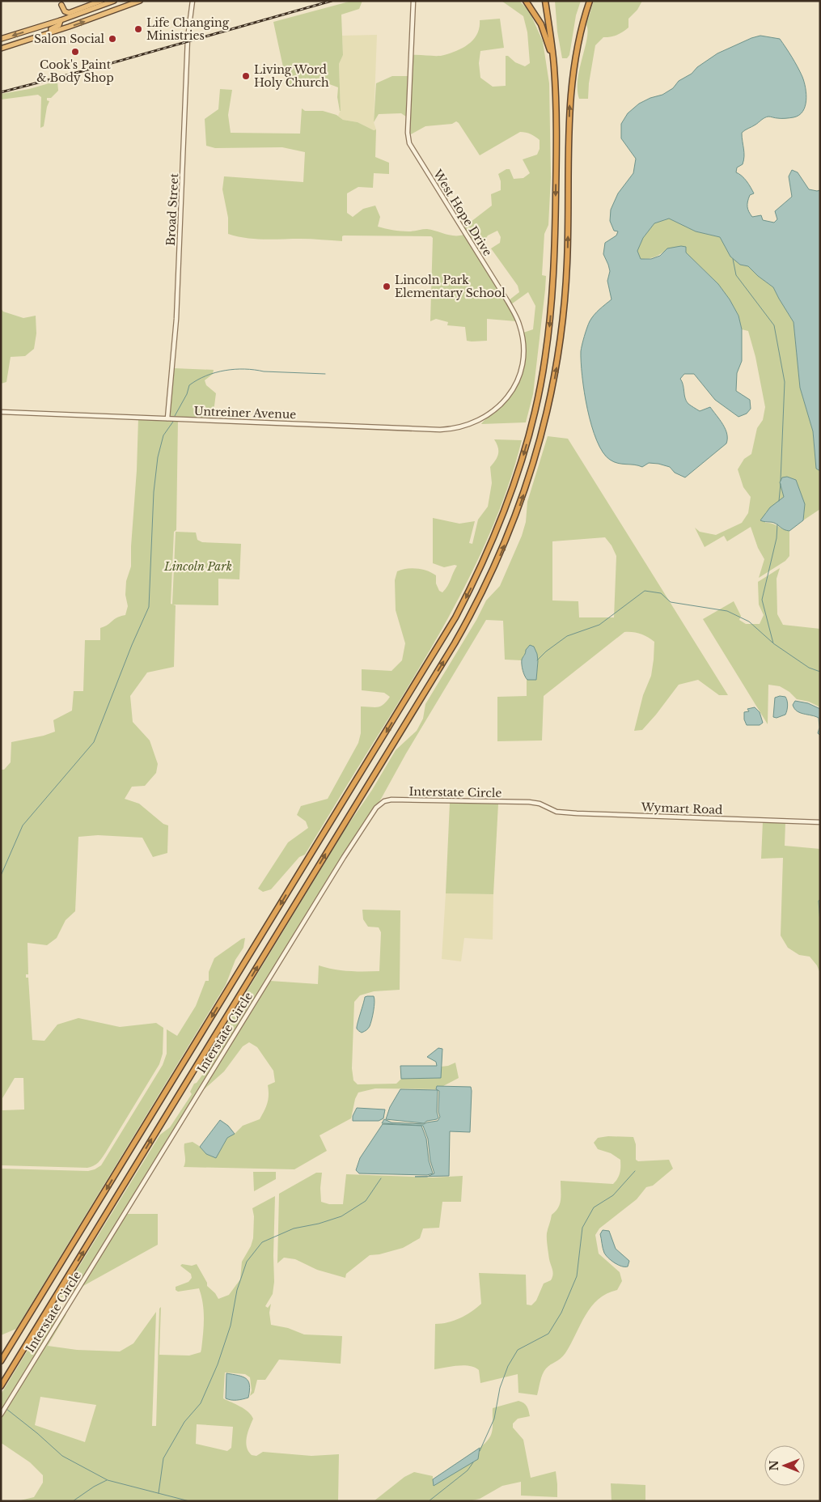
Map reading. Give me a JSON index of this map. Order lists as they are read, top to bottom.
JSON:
{
  "streets": {
    "street": [
      "Broad Street",
      "West Hope Drive",
      "Untreiner Avenue",
      "Interstate Circle",
      "Wymart Road"
    ]
  },
  "crossings": [
    ["Broad Street", "Untreiner Avenue"],
    ["West Hope Drive", "Untreiner Avenue"],
    ["Interstate Circle", "Wymart Road"]
  ],
  "parks": ["Lincoln Park"],
  "places": [
    "Life Changing Ministries",
    "Salon Social",
    "Cook's Paint & Body Shop",
    "Living Word Holy Church",
    "Lincoln Park Elementary School"
  ],
  "north": "left"
}
